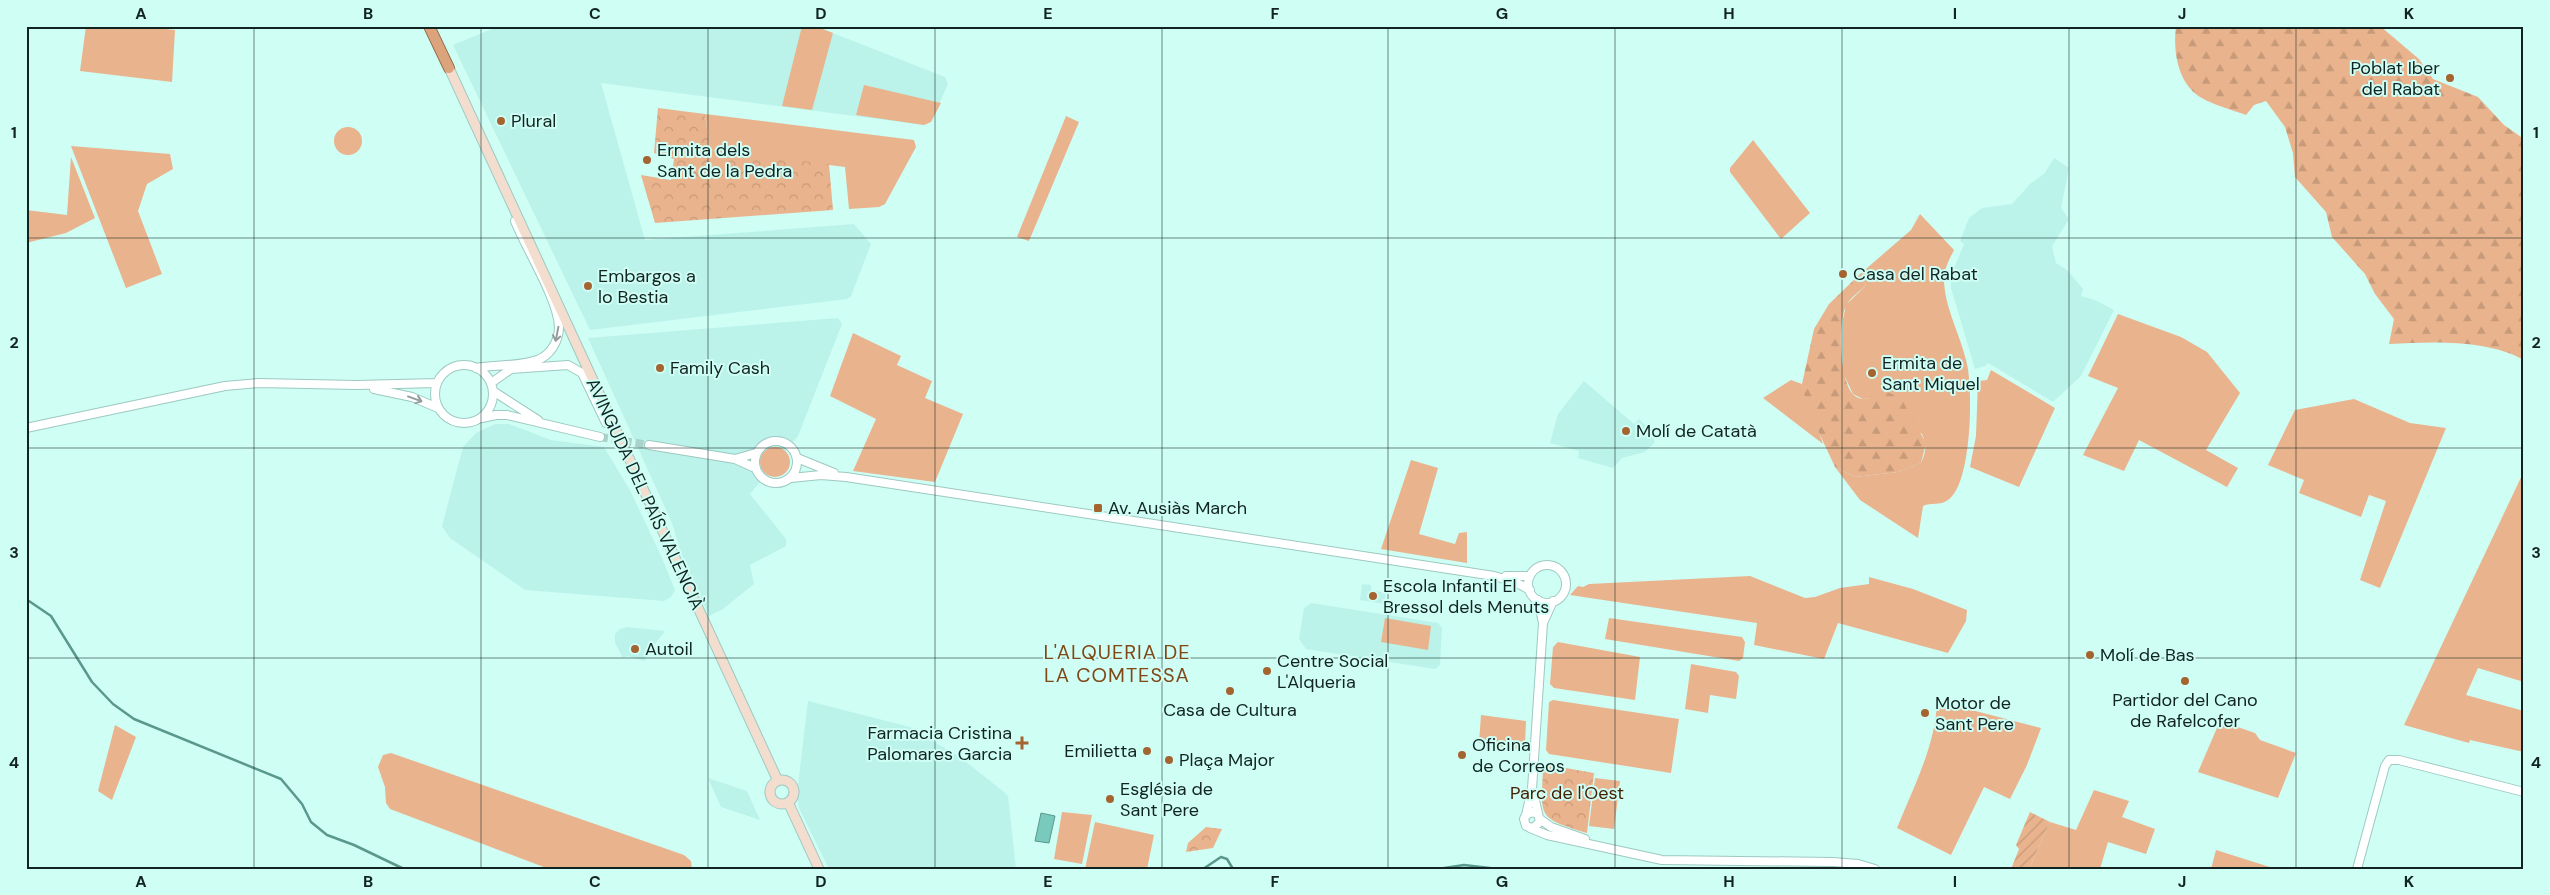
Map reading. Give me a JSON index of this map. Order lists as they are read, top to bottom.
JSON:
{
  "streets": {
    "main road": ["AVINGUDA DEL PAÍS VALENCIÀ"]
  },
  "districts": ["L'ALQUERIA DE LA COMTESSA"],
  "parks": ["Parc de l'Oest"],
  "places": {
    "other": [
      "Poblat Iber del Rabat",
      "Plural",
      "Ermita dels Sant de la Pedra",
      "Casa del Rabat",
      "Embargos a lo Bestia",
      "Family Cash",
      "Ermita de Sant Miquel",
      "Molí de Catatà",
      "Escola Infantil El Bressol dels Menuts",
      "Autoil",
      "Molí de Bas",
      "Centre Social L'Alqueria",
      "Partidor del Cano de Rafelcofer",
      "Casa de Cultura",
      "Motor de Sant Pere",
      "Emilietta",
      "Oficina de Correos",
      "Plaça Major",
      "Església de Sant Pere"
    ],
    "transit": ["Av. Ausiàs March"],
    "health": ["Farmacia Cristina Palomares Garcia"]
  },
  "grid": {
    "columns": [
      "A",
      "B",
      "C",
      "D",
      "E",
      "F",
      "G",
      "H",
      "I",
      "J",
      "K"
    ],
    "rows": [
      "1",
      "2",
      "3",
      "4"
    ]
  }
}
